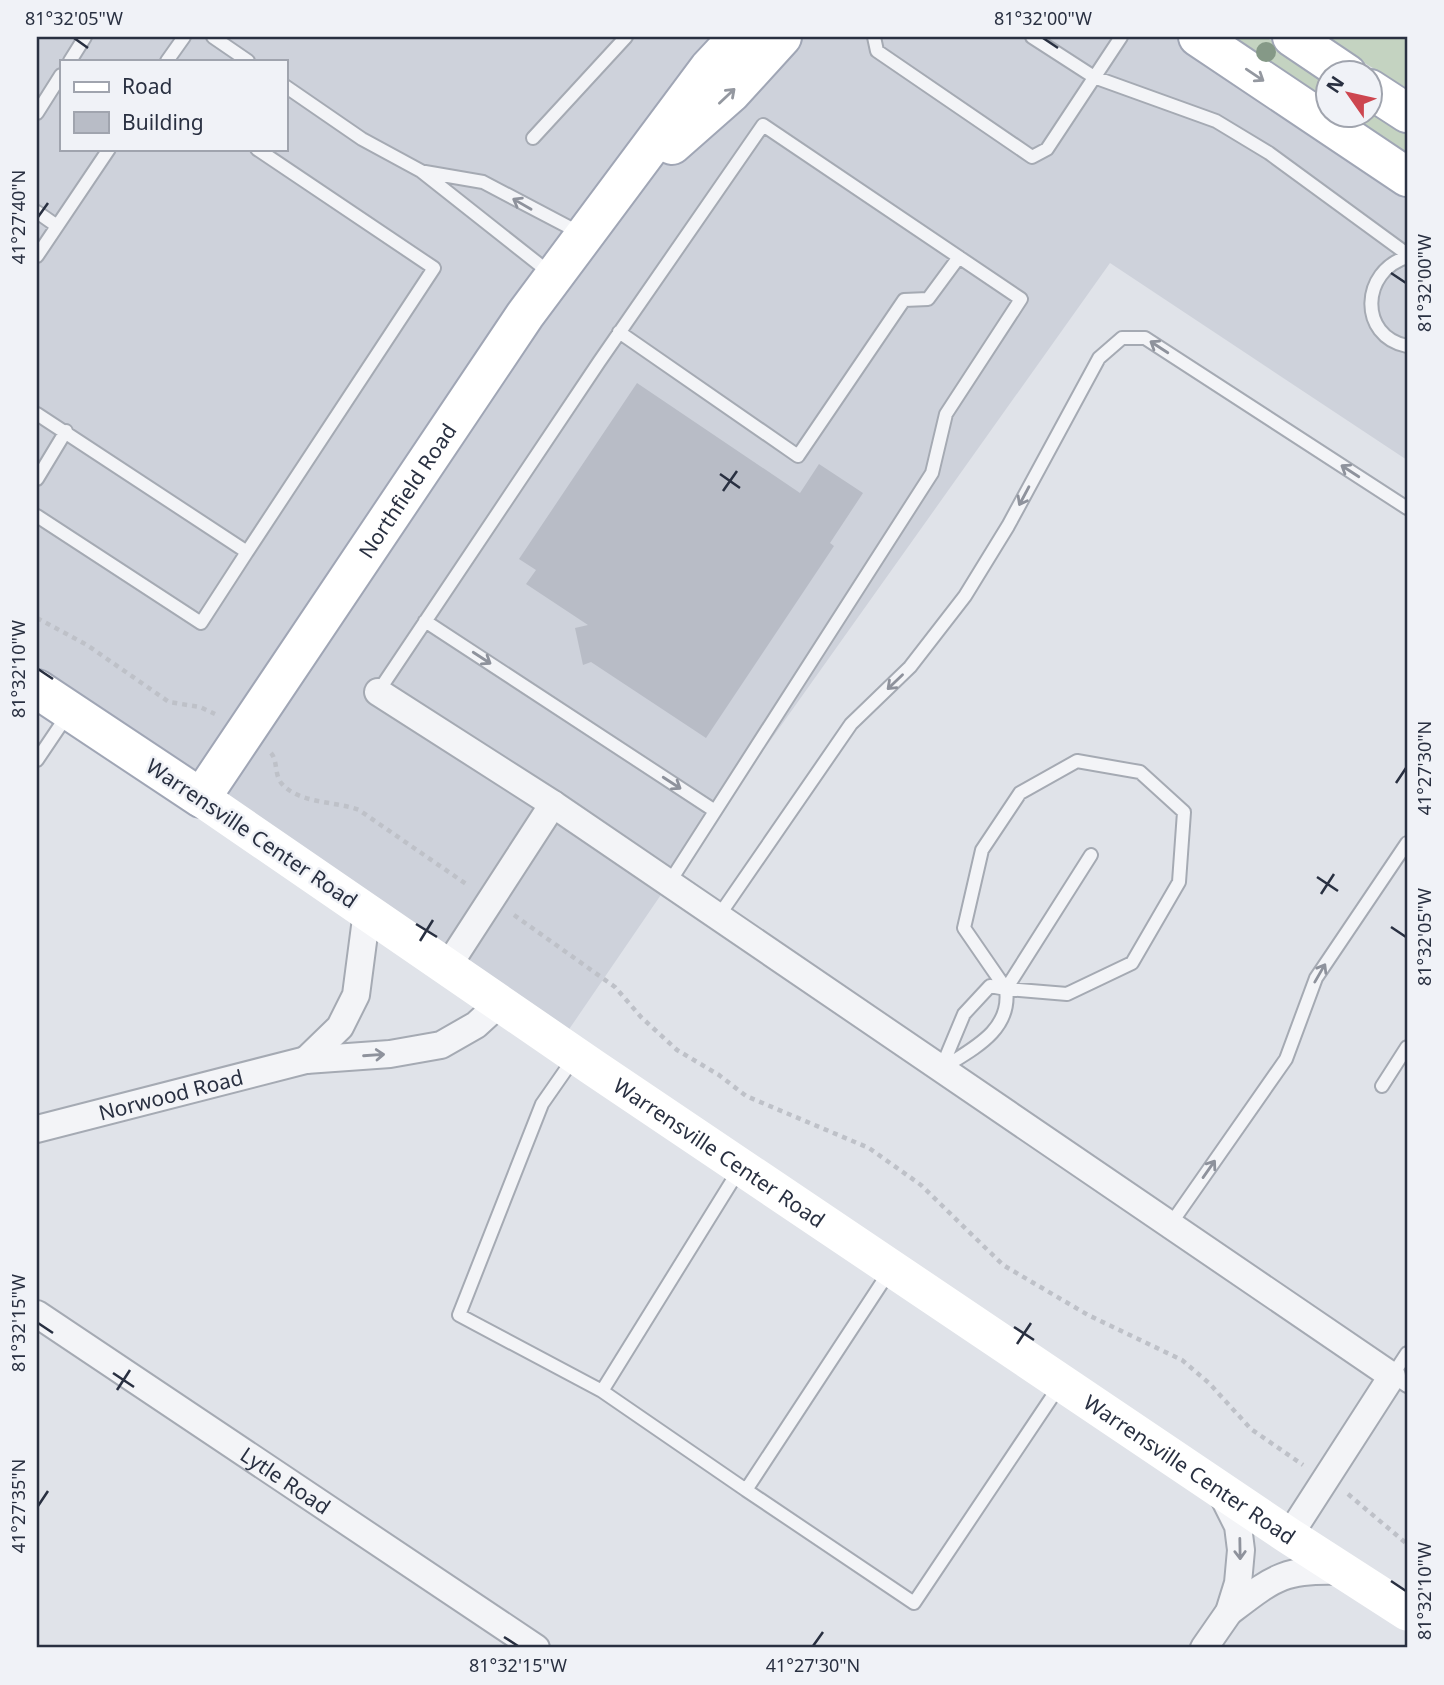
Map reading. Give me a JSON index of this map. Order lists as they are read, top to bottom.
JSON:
{
  "streets": {
    "main road": ["Northfield Road", "Warrensville Center Road"],
    "street": ["Norwood Road", "Lytle Road"]
  },
  "crossings": [
    ["Northfield Road", "Warrensville Center Road"],
    ["Warrensville Center Road", "Norwood Road"]
  ],
  "legend": ["Road", "Building"],
  "north": "top left",
  "coordinates": [
    "81°32'05\"W",
    "81°32'00\"W",
    "41°27'40\"N",
    "81°32'10\"W",
    "41°27'30\"N",
    "81°32'15\"W",
    "41°27'35\"N"
  ]
}
